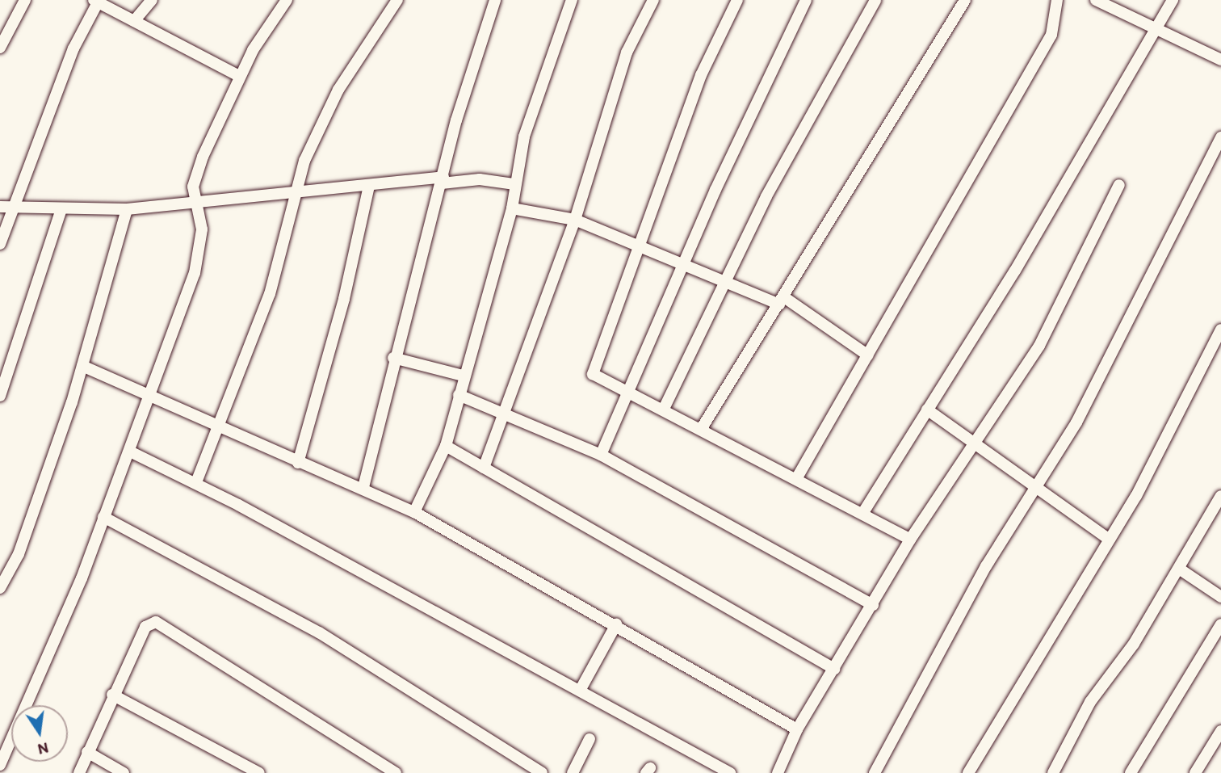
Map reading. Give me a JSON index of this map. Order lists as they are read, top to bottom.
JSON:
{
  "north": "bottom"
}
